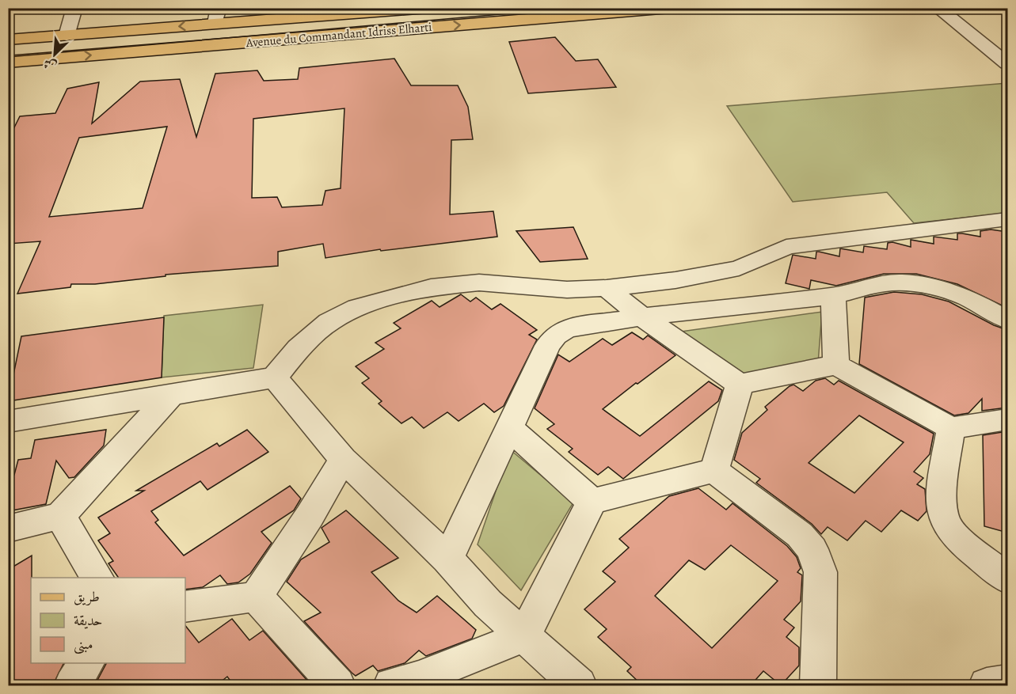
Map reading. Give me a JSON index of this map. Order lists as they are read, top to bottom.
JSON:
{
  "streets": {
    "main road": ["Avenue du Commandant Idriss Elharti"]
  },
  "legend": ["طريق", "حديقة", "مبنى"],
  "north": "bottom left"
}
